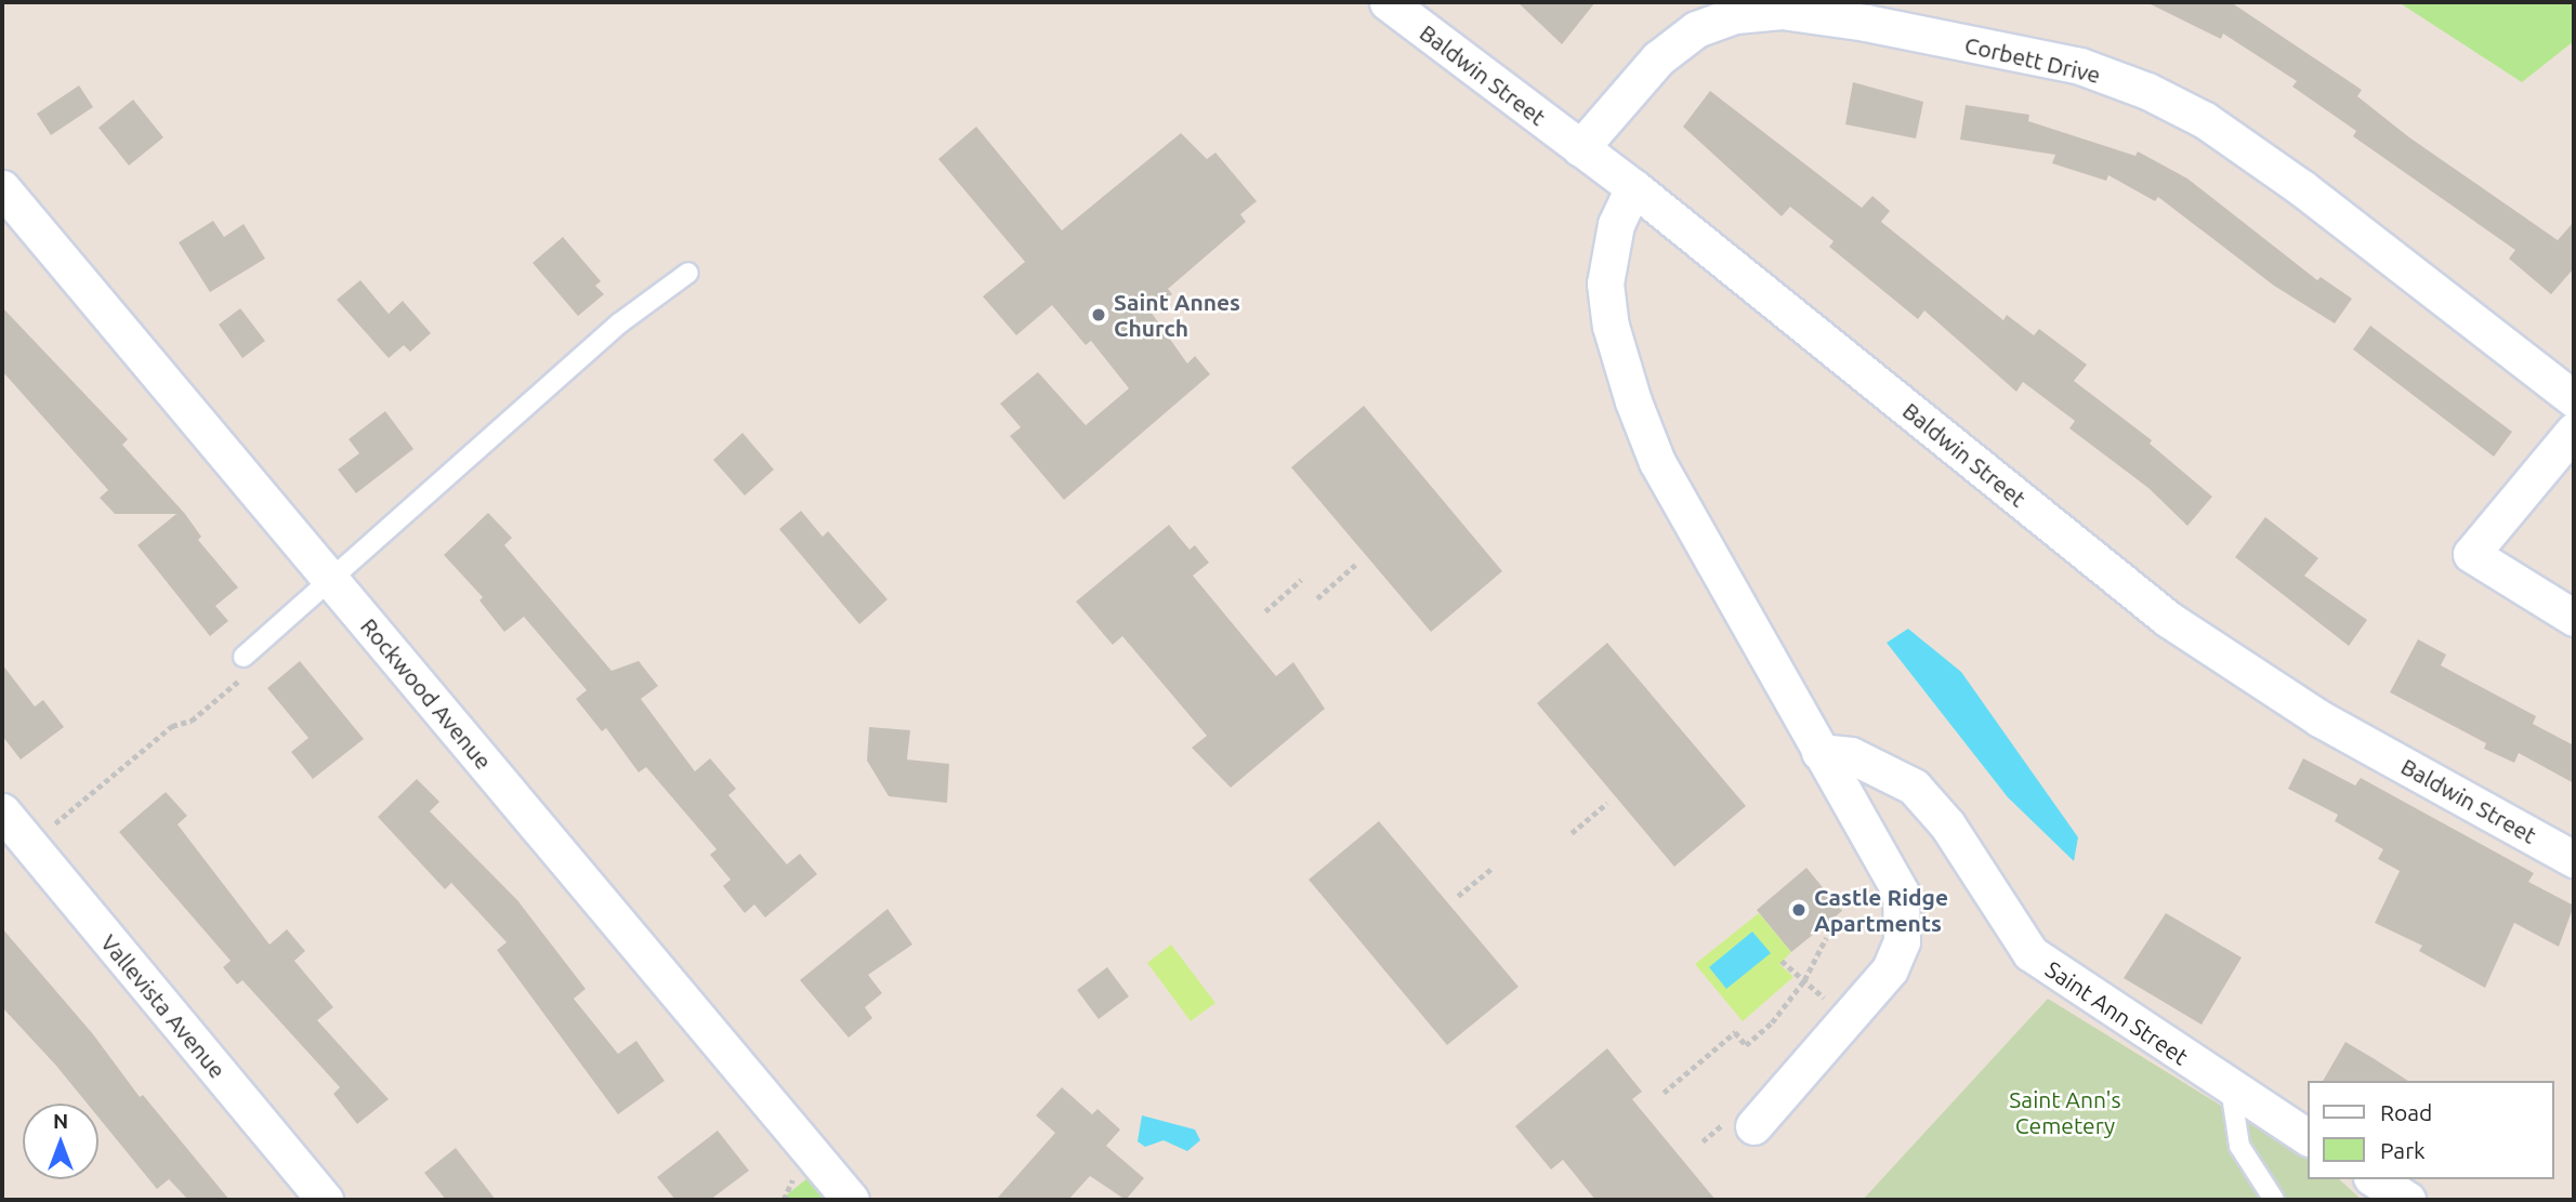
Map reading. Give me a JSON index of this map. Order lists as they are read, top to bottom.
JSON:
{
  "streets": {
    "street": [
      "Corbett Drive",
      "Baldwin Street",
      "Rockwood Avenue",
      "Vallevista Avenue",
      "Saint Ann Street"
    ]
  },
  "crossings": [
    ["Corbett Drive", "Baldwin Street"]
  ],
  "parks": ["Saint Ann's Cemetery"],
  "places": ["Saint Annes Church", "Castle Ridge Apartments"],
  "legend": ["Road", "Park"],
  "north": "top"
}
